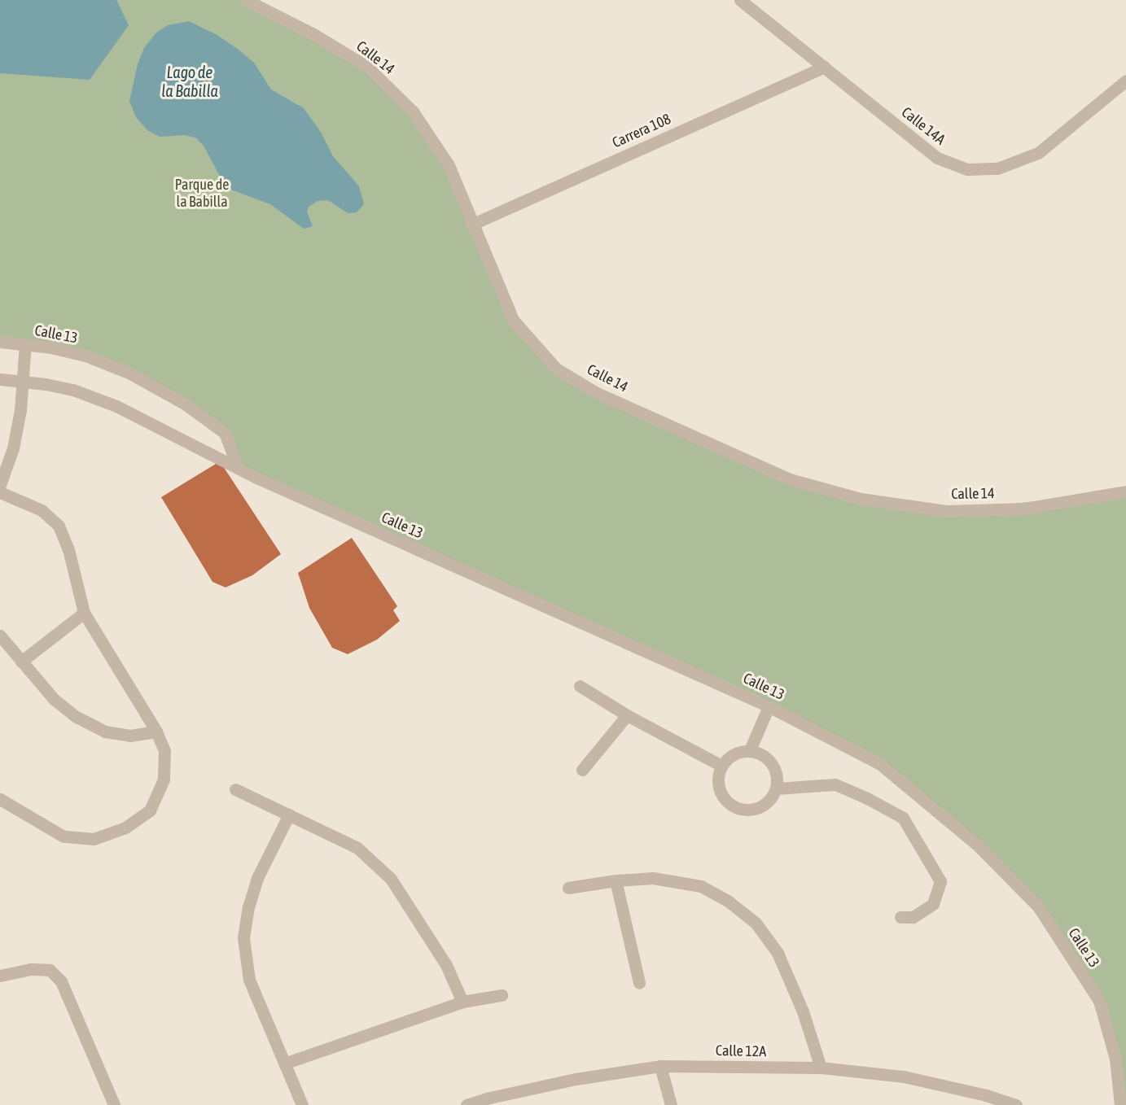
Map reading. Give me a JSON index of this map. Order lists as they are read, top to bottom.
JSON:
{
  "streets": {
    "street": [
      "Calle 14",
      "Calle 14A",
      "Carrera 108",
      "Calle 13",
      "Calle 12A"
    ]
  },
  "crossings": [
    ["Calle 14", "Carrera 108"],
    ["Calle 14A", "Carrera 108"]
  ],
  "water": ["Lago de la Babilla"],
  "parks": ["Parque de la Babilla"]
}
